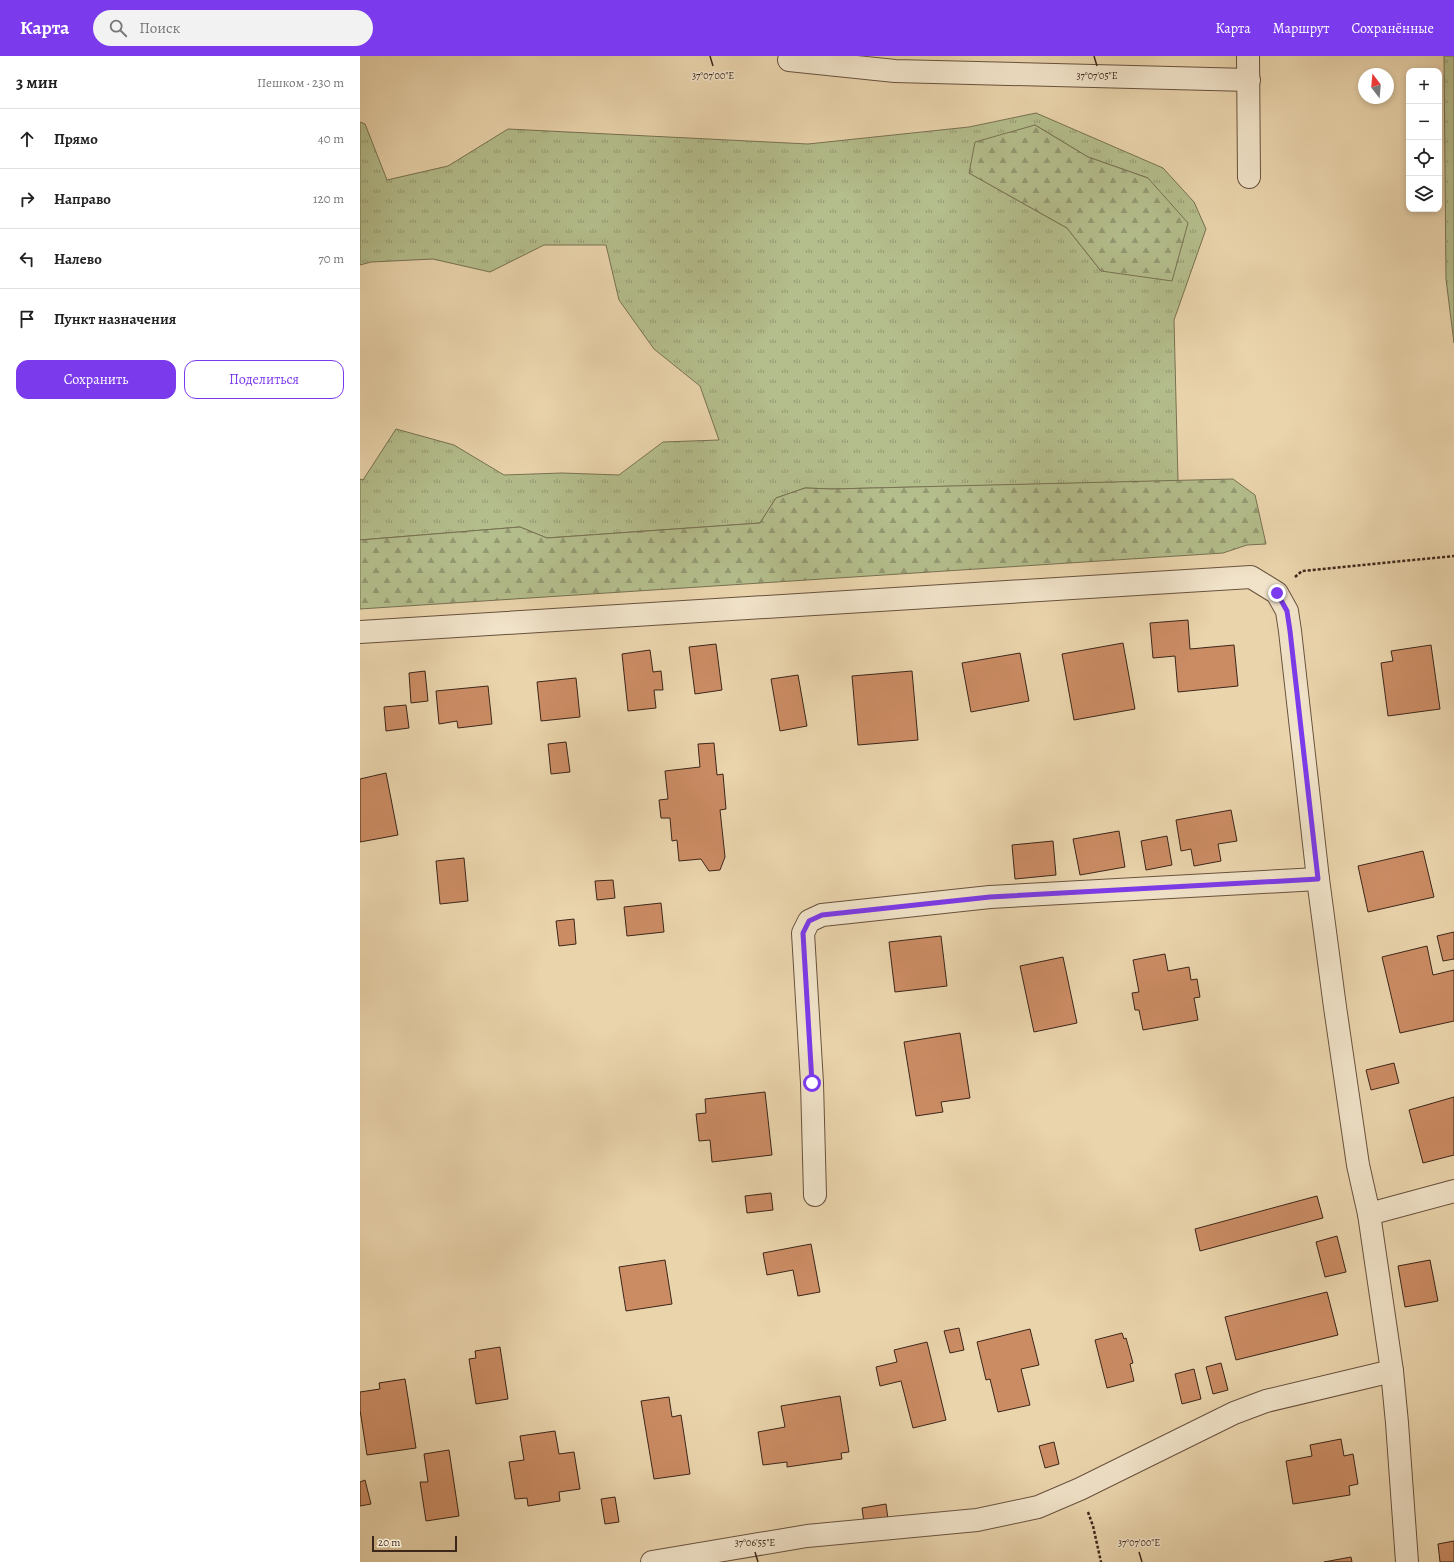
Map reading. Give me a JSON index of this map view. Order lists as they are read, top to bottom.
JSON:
{
  "scale_bar": "20 m",
  "north": "top",
  "page": {
    "header": "Карта",
    "search": "Поиск",
    "nav": ["Карта", "Маршрут", "Сохранённые"],
    "heading": ["3 мин", "Пешком · 230 m"],
    "map_buttons": ["+", "−"],
    "list": [
      ["Прямо", "40 m"],
      ["Направо", "120 m"],
      ["Налево", "70 m"],
      "Пункт назначения"
    ],
    "buttons": ["Сохранить", "Поделиться"],
    "scale": "20 m"
  },
  "coordinates": ["37°07'00\"E", "37°07'05\"E", "37°06'55\"E"]
}
